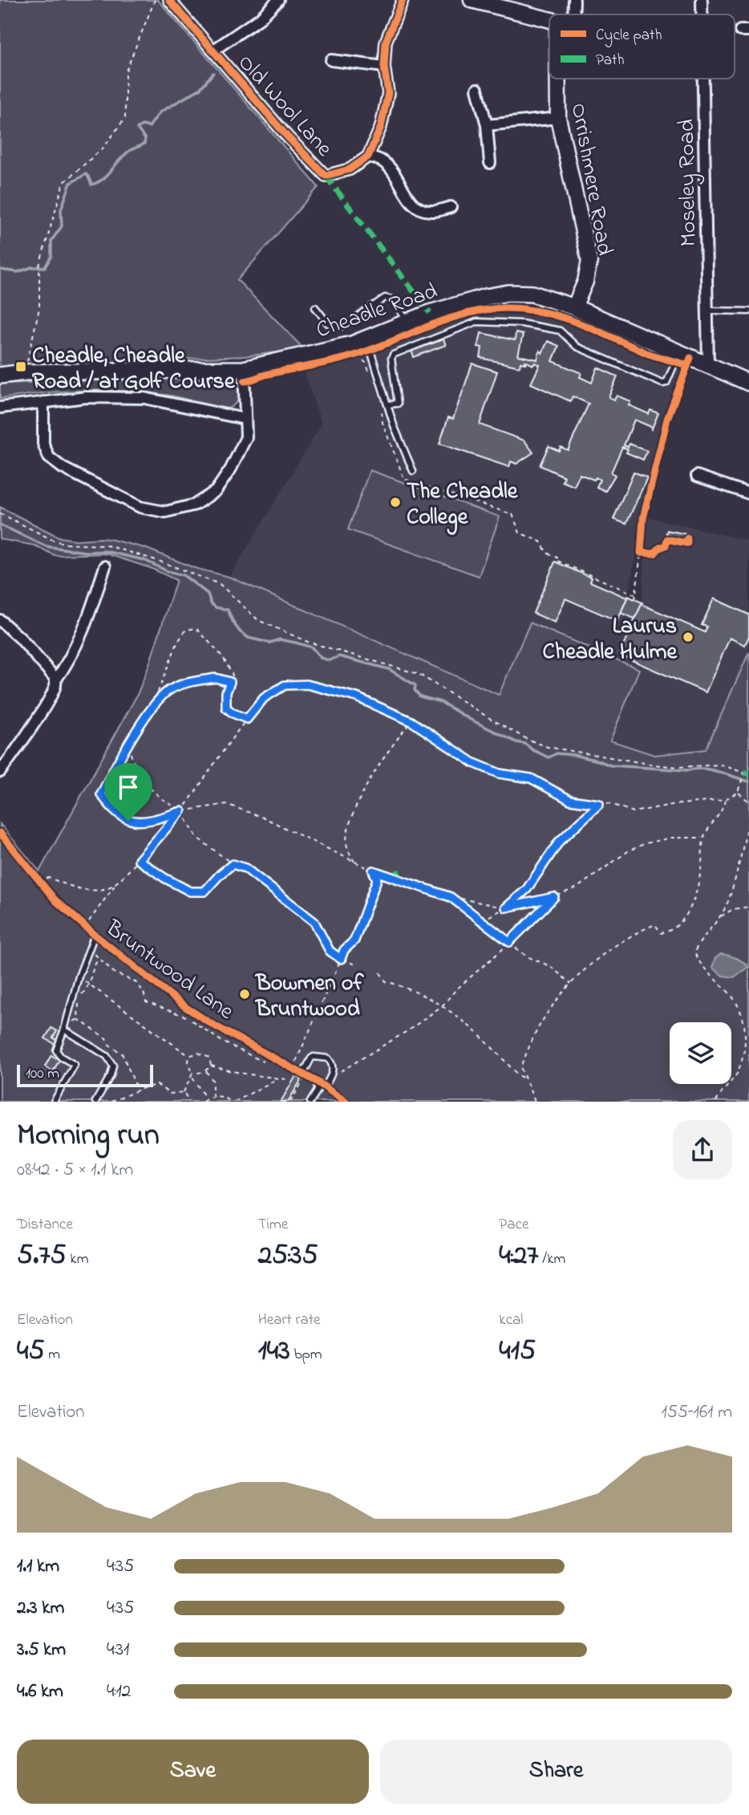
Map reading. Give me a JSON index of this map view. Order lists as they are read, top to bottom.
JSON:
{
  "streets": {
    "main road": ["Cheadle Road"],
    "street": ["Old Wool Lane", "Orrishmere Road", "Moseley Road"],
    "lane": ["Bruntwood Lane"]
  },
  "crossings": [
    ["Orrishmere Road", "Cheadle Road"],
    ["Moseley Road", "Cheadle Road"]
  ],
  "places": {
    "transit": ["Cheadle, Cheadle Road / at Golf Course"],
    "other": ["The Cheadle College", "Laurus Cheadle Hulme", "Bowmen of Bruntwood"]
  },
  "legend": ["Cycle path", "Path"],
  "scale_bar": "100 m",
  "page": {
    "scale": "100 m",
    "heading": ["Morning run", "08:42 · 5 × 1.1 km"],
    "stats": [
      ["Distance", "5.75 km"],
      ["Time", "25:35"],
      ["Pace", "4:27 /km"],
      ["Elevation", "45 m"],
      ["Heart rate", "143 bpm"],
      ["kcal", "415"]
    ],
    "chart": ["Elevation", "155–161 m"],
    "list": [
      {
        "name": "1.1 km",
        "note": "4:35"
      },
      {
        "name": "2.3 km",
        "note": "4:35"
      },
      {
        "name": "3.5 km",
        "note": "4:31"
      },
      {
        "name": "4.6 km",
        "note": "4:12"
      }
    ],
    "buttons": ["Save", "Share"]
  }
}
